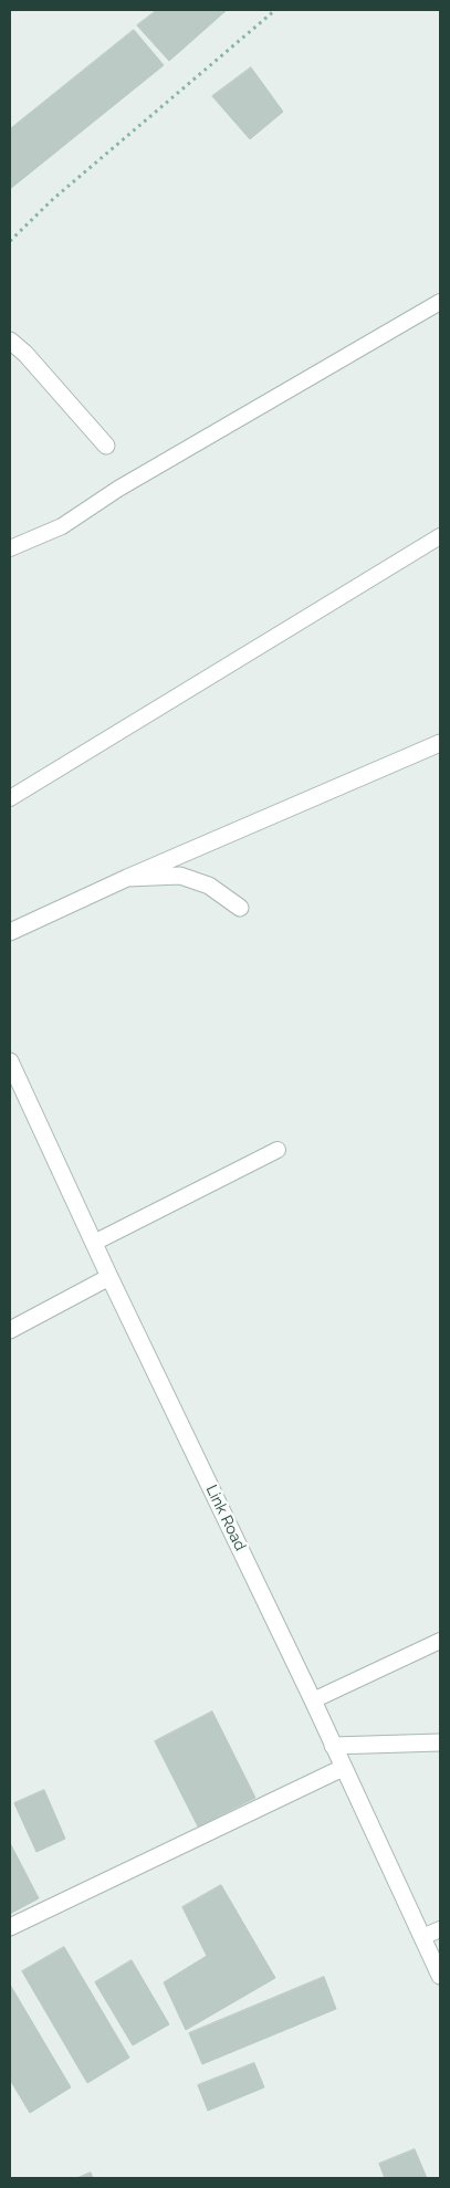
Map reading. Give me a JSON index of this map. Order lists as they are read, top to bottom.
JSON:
{
  "streets": {
    "street": ["Link Road"]
  }
}
